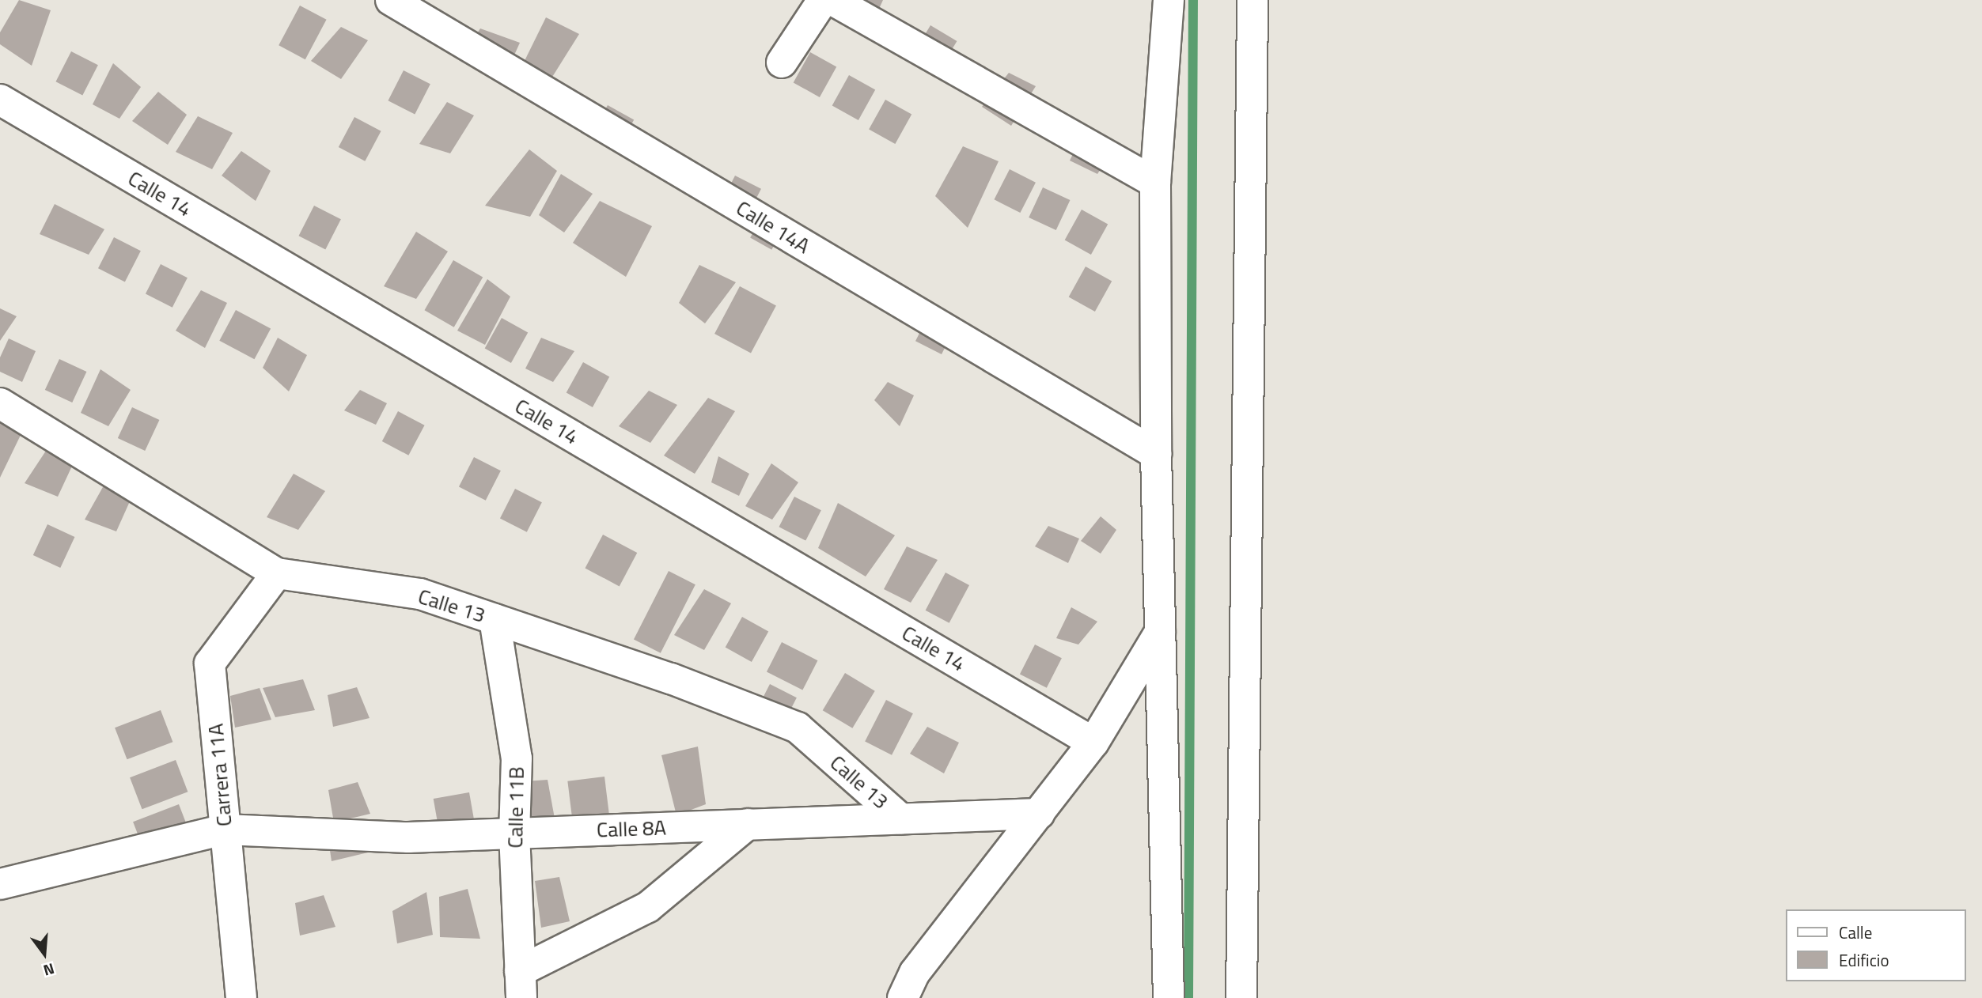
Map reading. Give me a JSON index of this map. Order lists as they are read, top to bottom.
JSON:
{
  "streets": {
    "street": [
      "Calle 14",
      "Calle 14A",
      "Calle 13",
      "Carrera 11A",
      "Calle 11B",
      "Calle 8A"
    ]
  },
  "crossings": [
    ["Calle 13", "Carrera 11A"],
    ["Calle 13", "Calle 11B"],
    ["Calle 13", "Calle 8A"],
    ["Carrera 11A", "Calle 8A"],
    ["Calle 11B", "Calle 8A"]
  ],
  "legend": ["Calle", "Edificio"],
  "north": "bottom"
}
